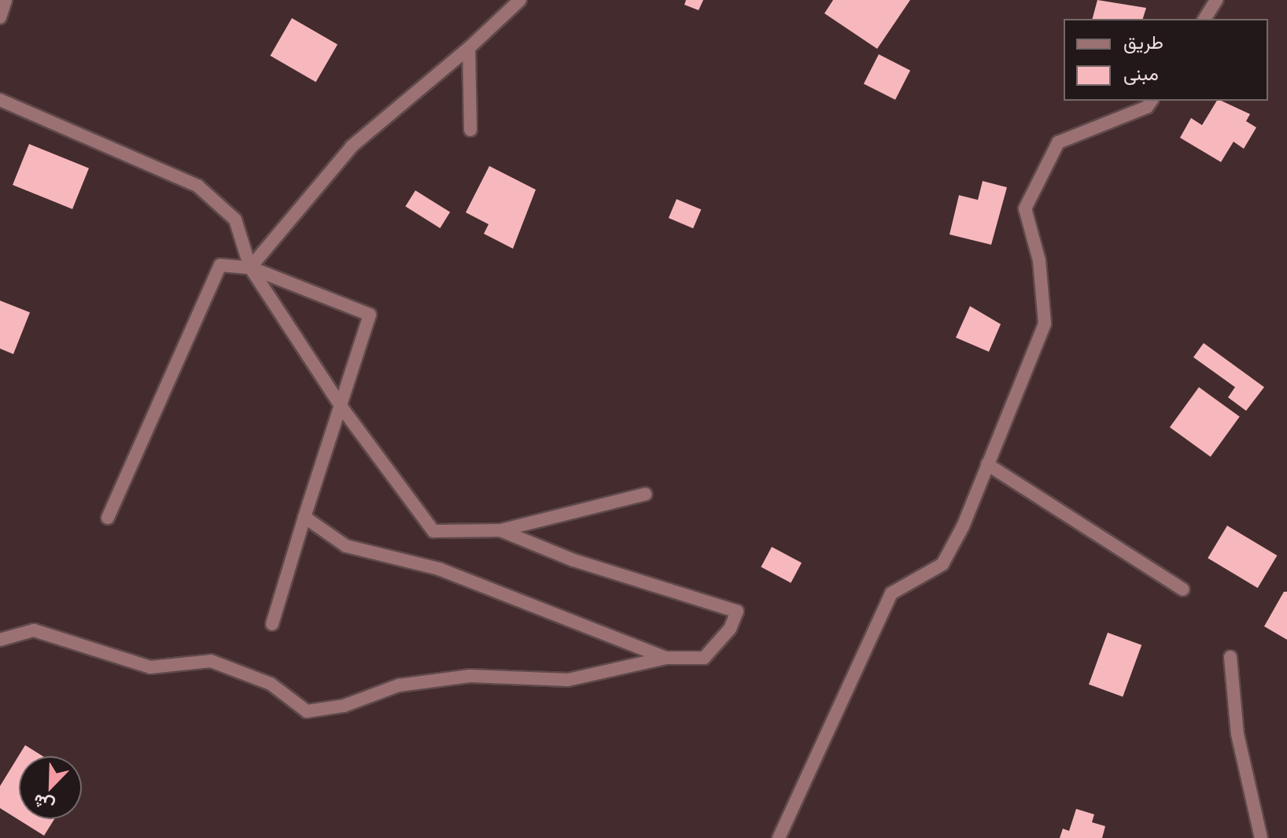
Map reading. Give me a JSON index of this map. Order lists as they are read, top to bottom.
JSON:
{
  "legend": ["طريق", "مبنى"],
  "north": "bottom left"
}
